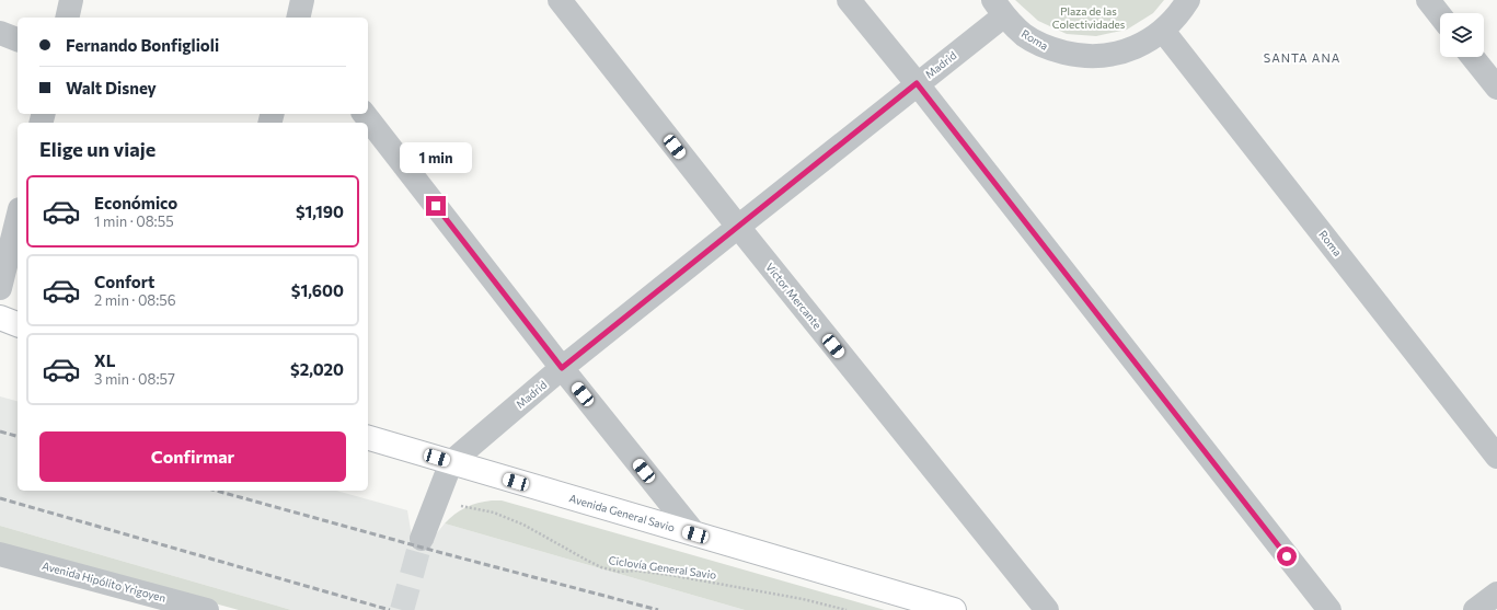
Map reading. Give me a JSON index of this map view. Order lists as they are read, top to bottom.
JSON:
{
  "streets": {
    "main road": ["Avenida General Savio"],
    "street": [
      "Roma",
      "Madrid",
      "Víctor Mercante",
      "Avenida Hipólito Yrigoyen"
    ],
    "path": ["Ciclovía General Savio"]
  },
  "crossings": [
    ["Roma", "Madrid"],
    ["Madrid", "Víctor Mercante"],
    ["Madrid", "Avenida General Savio"]
  ],
  "districts": ["SANTA ANA"],
  "parks": ["Plaza de las Colectividades"],
  "page": {
    "banner": ["Fernando Bonfiglioli", "Walt Disney"],
    "heading": "Elige un viaje",
    "bubble": "1 min",
    "list": [
      {
        "name": "Económico",
        "note": "1 min · 08:55",
        "value": "$1,190"
      },
      {
        "name": "Confort",
        "note": "2 min · 08:56",
        "value": "$1,600"
      },
      {
        "name": "XL",
        "note": "3 min · 08:57",
        "value": "$2,020"
      }
    ],
    "buttons": "Confirmar"
  }
}
